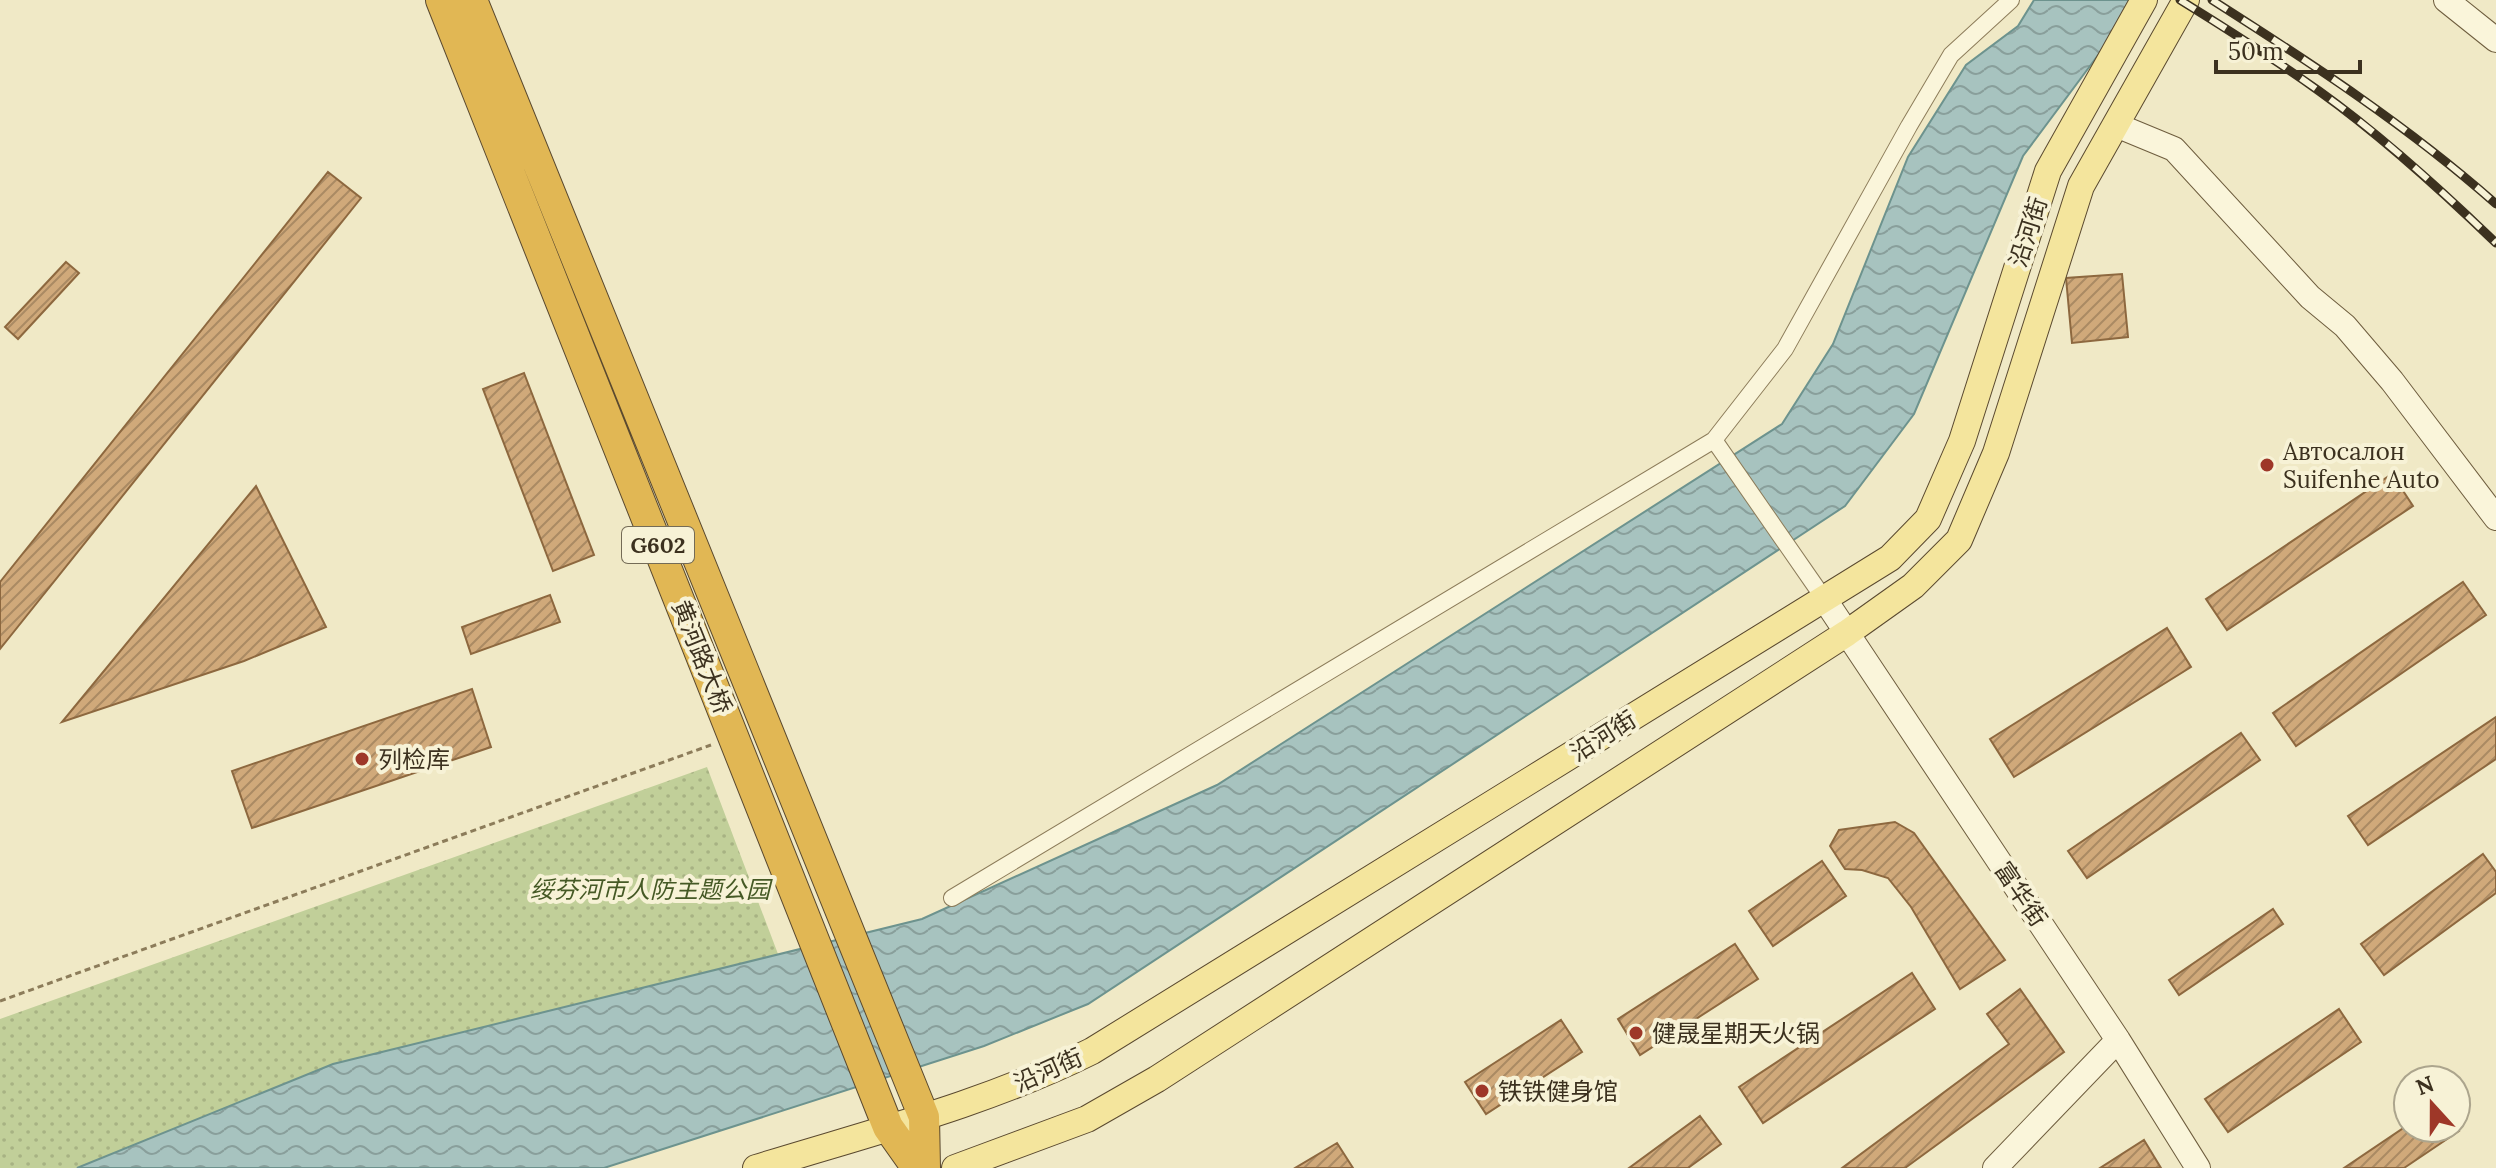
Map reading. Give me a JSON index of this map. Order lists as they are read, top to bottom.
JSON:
{
  "streets": {
    "highway": ["G602", "黄河路大桥"],
    "main road": ["沿河街"],
    "street": ["富华街"]
  },
  "crossings": [
    ["沿河街", "G602"],
    ["沿河街", "黄河路大桥"],
    ["沿河街", "富华街"],
    ["G602", "黄河路大桥"]
  ],
  "parks": ["绥芬河市人防主题公园"],
  "places": [
    "Автосалон Suifenhe Auto",
    "列检库",
    "健晟星期天火锅",
    "铁铁健身馆"
  ],
  "scale_bar": "50 m",
  "north": "top"
}
